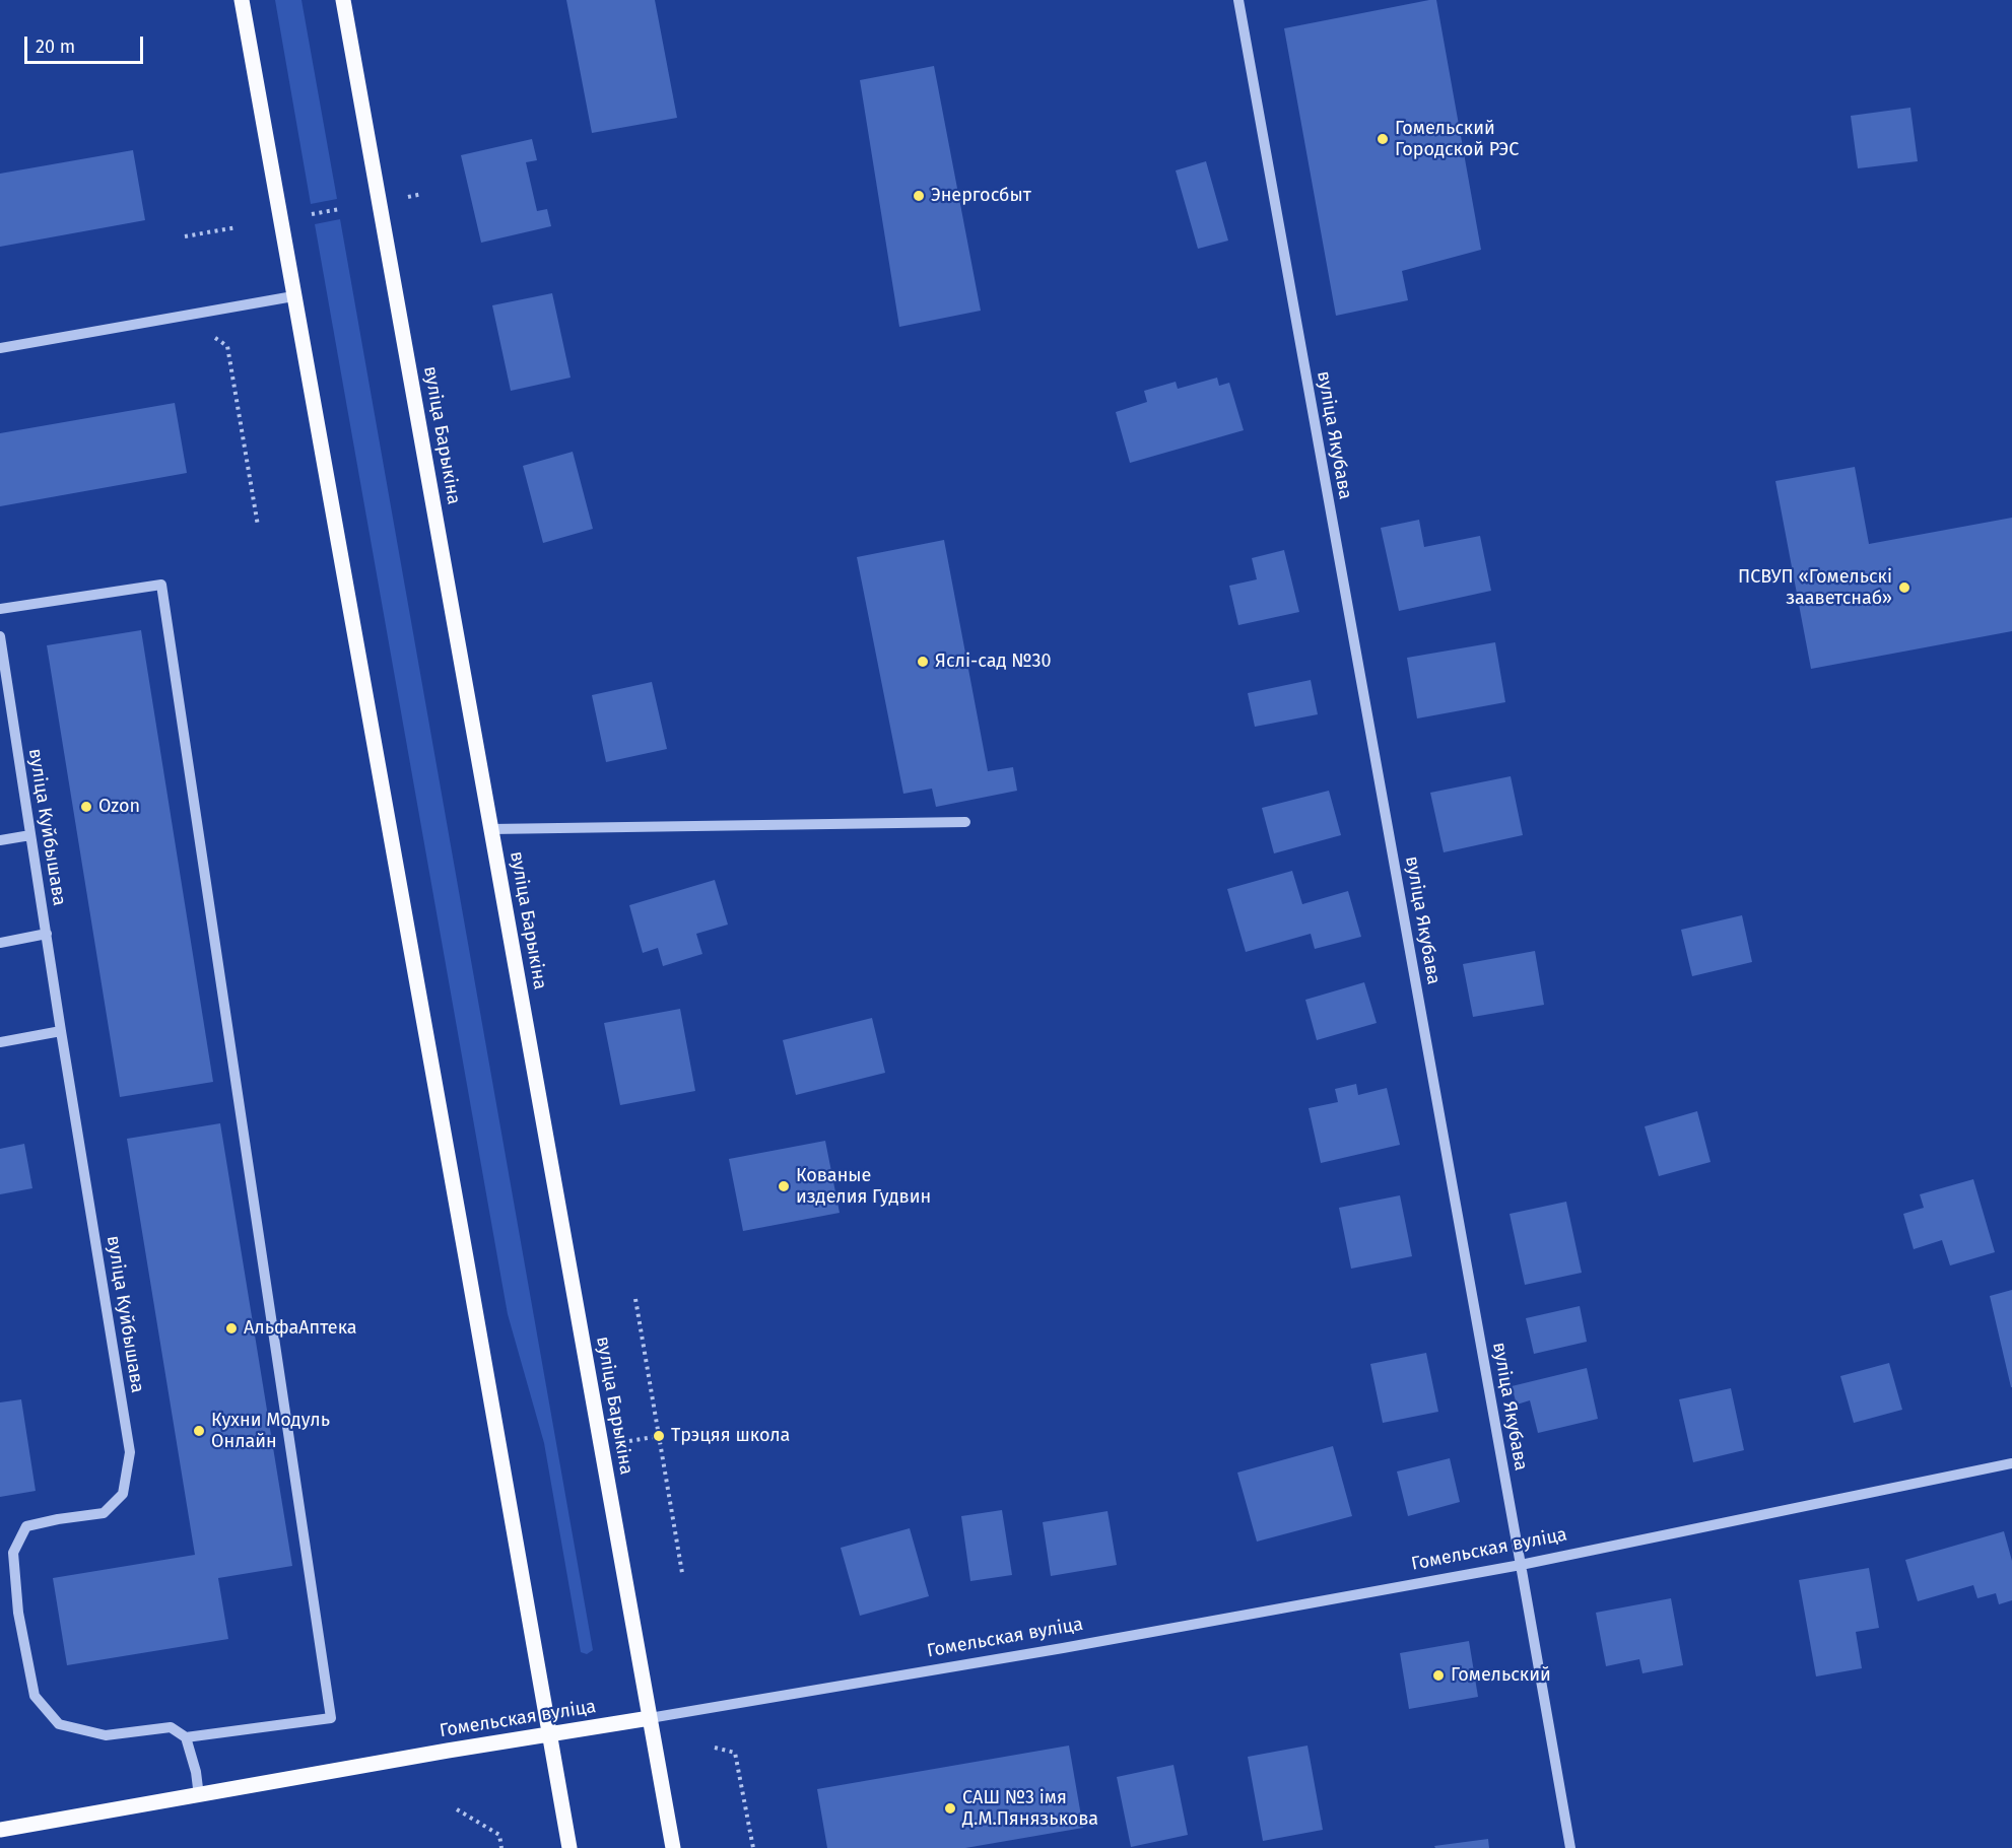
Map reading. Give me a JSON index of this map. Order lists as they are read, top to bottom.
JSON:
{
  "streets": {
    "main road": ["вуліца Барыкіна", "Гомельская вуліца"],
    "street": ["вуліца Якубава", "вуліца Куйбышава"]
  },
  "crossings": [
    ["вуліца Барыкіна", "Гомельская вуліца"],
    ["вуліца Якубава", "Гомельская вуліца"]
  ],
  "places": [
    "Гомельский Городской РЭС",
    "Энергосбыт",
    "ПСВУП «Гомельскі зааветснаб»",
    "Яслі-сад №30",
    "Ozon",
    "Кованые изделия Гудвин",
    "АльфаАптека",
    "Кухни Модуль Онлайн",
    "Трэцяя школа",
    "Гомельский",
    "САШ №3 імя Д.М.Пянязькова"
  ],
  "scale_bar": "20 m"
}
